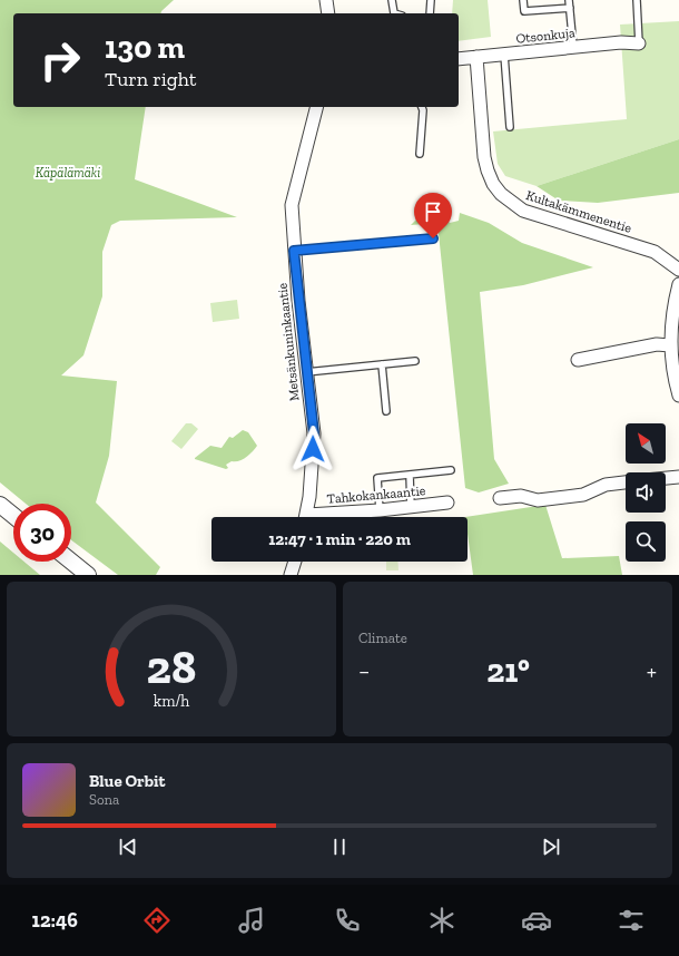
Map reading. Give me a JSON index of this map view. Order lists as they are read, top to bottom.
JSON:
{
  "streets": {
    "street": [
      "Otsonkuja",
      "Kultakämmenentie",
      "Metsänkuninkaantie",
      "Tahkokankaantie"
    ]
  },
  "crossings": [
    ["Otsonkuja", "Kultakämmenentie"]
  ],
  "parks": ["Käpälämäki"],
  "north": "top left",
  "page": {
    "turn": ["130 m", "Turn right"],
    "limit": "30",
    "trip": "12:47 · 1 min · 220 m",
    "tile": "Climate",
    "heat": ["−", "21°", "+"],
    "song": ["Blue Orbit", "Sona"],
    "tabs": "12:46",
    "gauge": ["28", "km/h"]
  }
}
